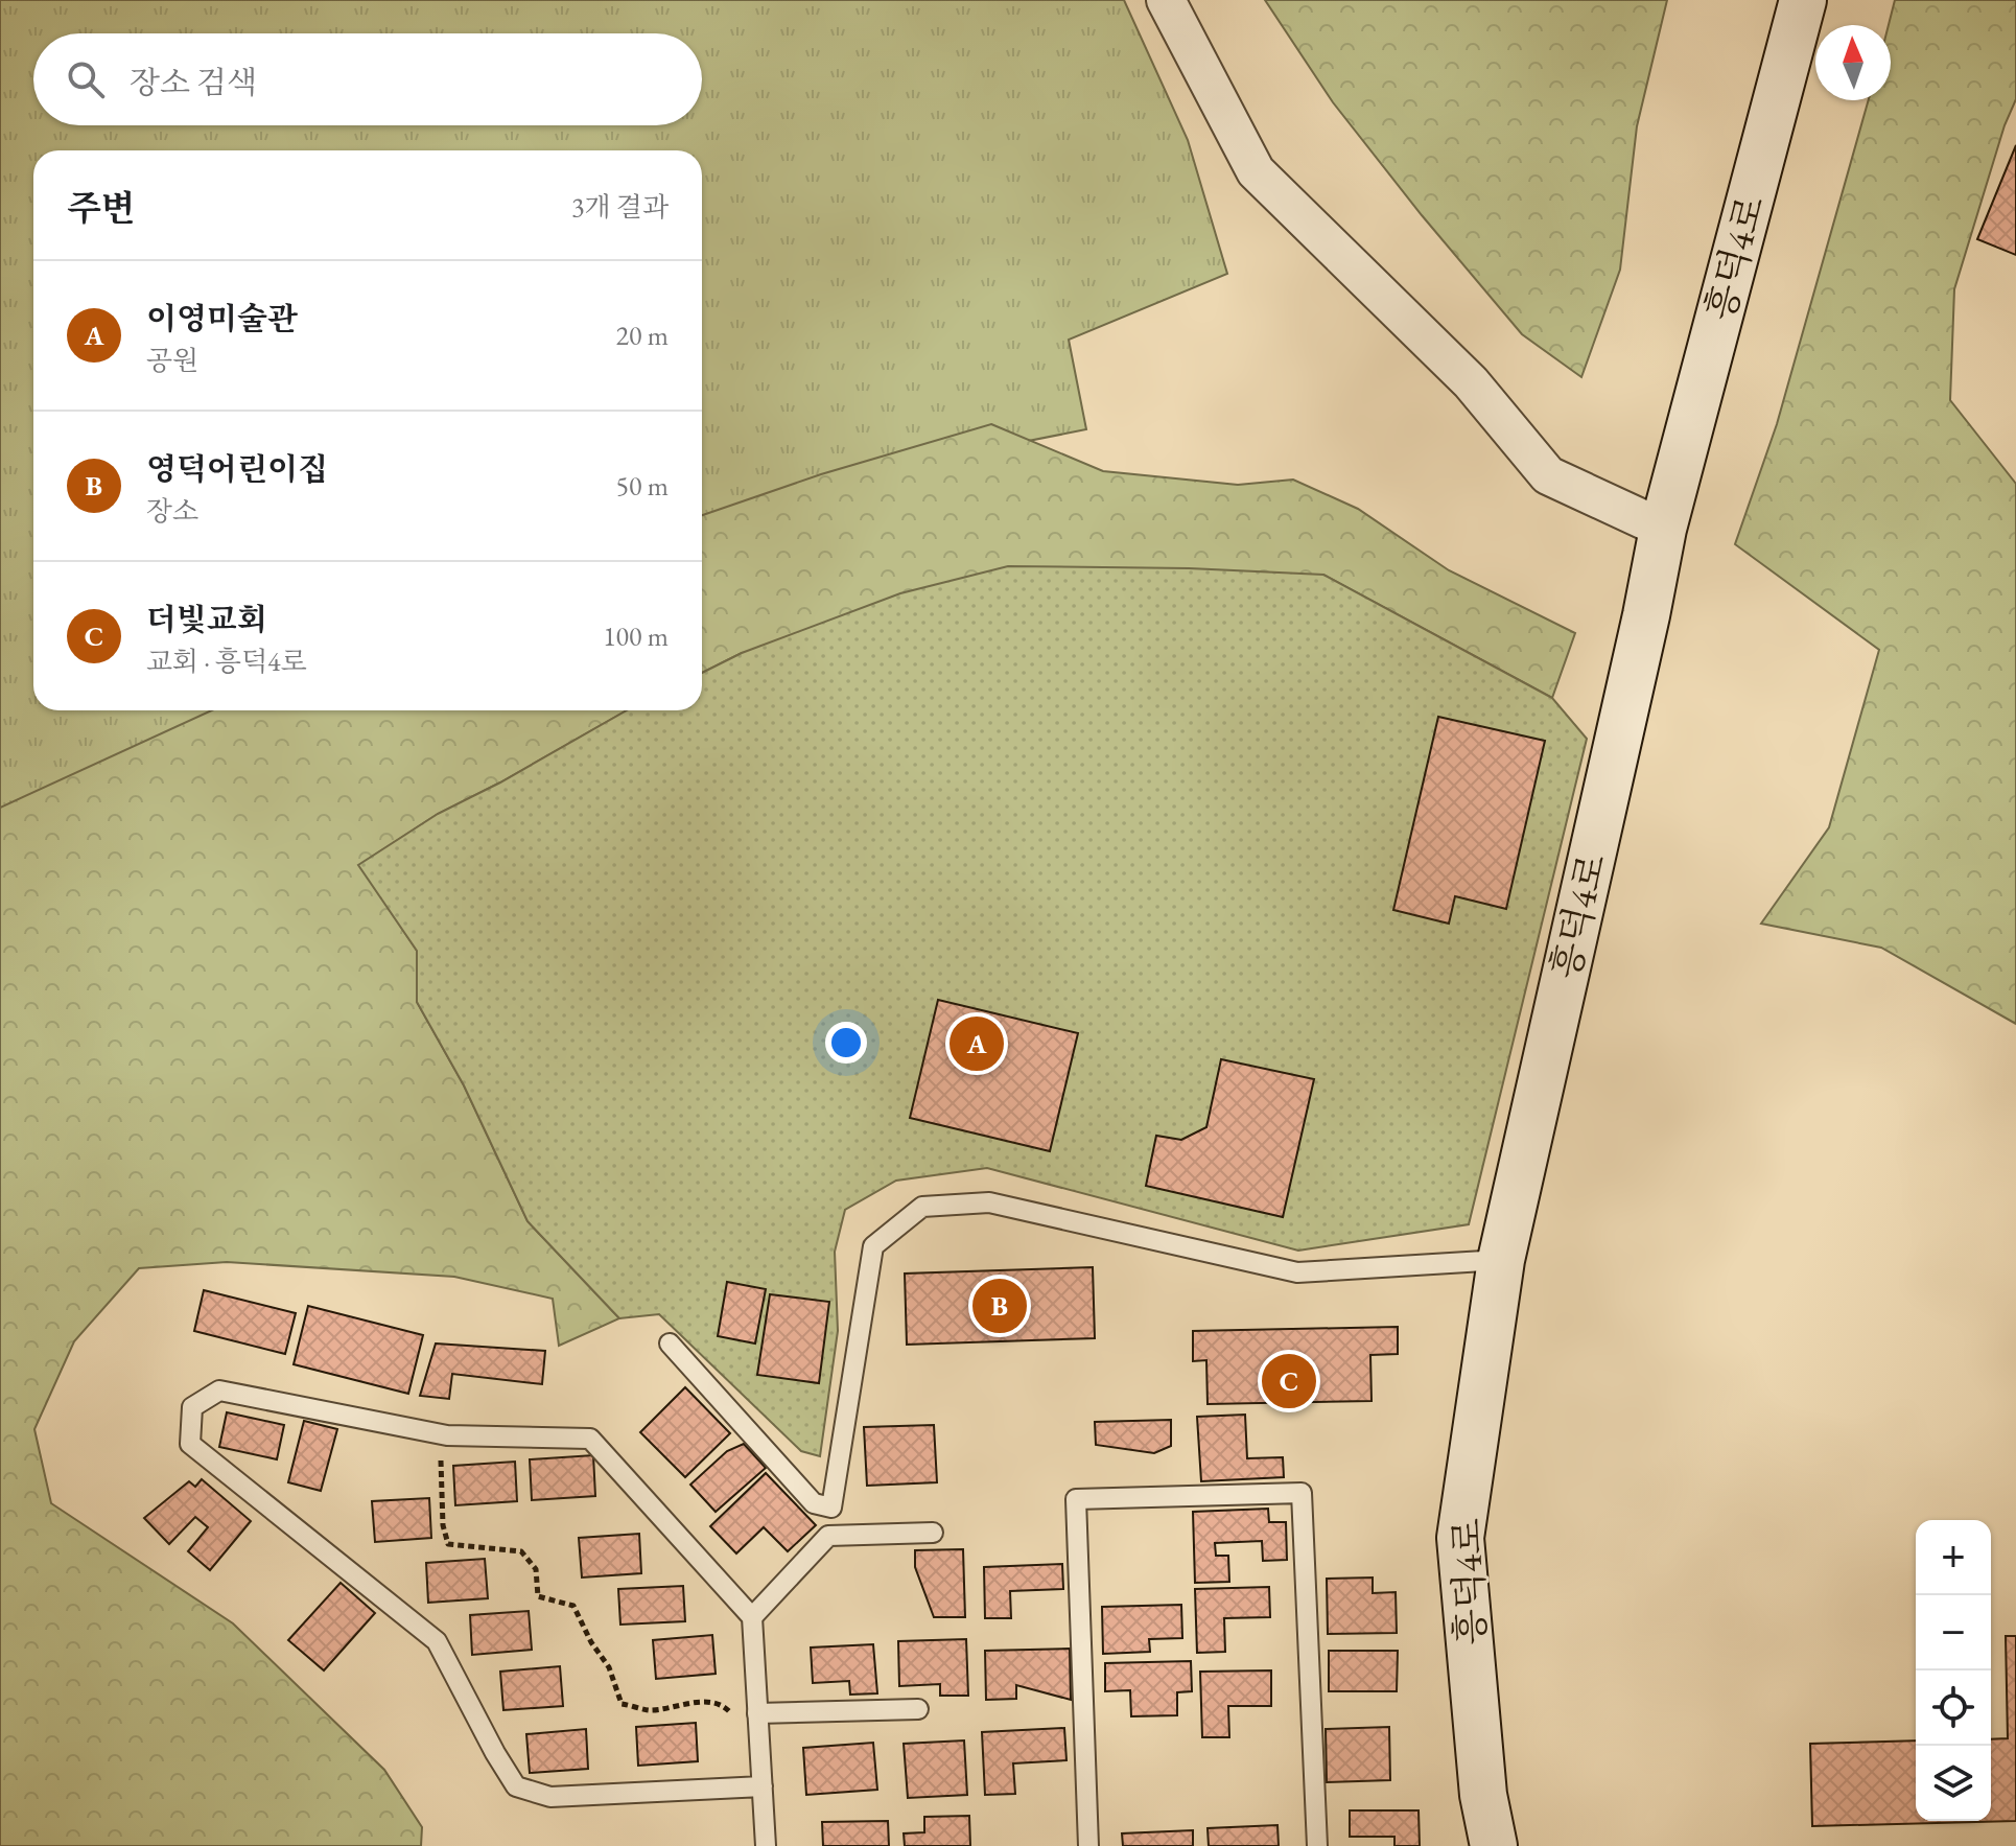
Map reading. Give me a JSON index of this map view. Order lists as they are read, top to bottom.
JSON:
{
  "streets": {
    "street": ["흥덕4로"]
  },
  "north": "top",
  "page": {
    "search": "장소 검색",
    "heading": ["주변", "3개 결과"],
    "list": [
      {
        "mark": "A",
        "name": "이영미술관",
        "note": "공원",
        "value": "20 m"
      },
      {
        "mark": "B",
        "name": "영덕어린이집",
        "note": "장소",
        "value": "50 m"
      },
      {
        "mark": "C",
        "name": "더빛교회",
        "note": "교회 · 흥덕4로",
        "value": "100 m"
      }
    ],
    "pins": ["A", "B", "C"],
    "map_buttons": ["+", "−"]
  }
}
